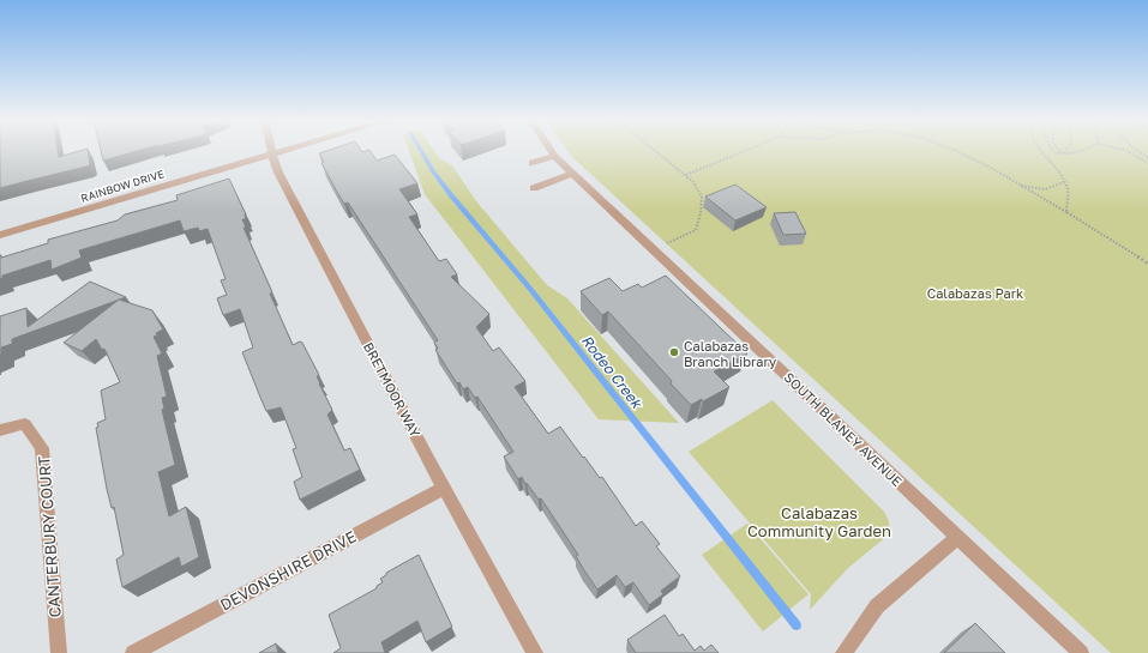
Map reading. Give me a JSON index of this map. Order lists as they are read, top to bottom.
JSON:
{
  "streets": {
    "street": [
      "RAINBOW DRIVE",
      "BRETMOOR WAY",
      "SOUTH BLANEY AVENUE",
      "CANTERBURY COURT",
      "DEVONSHIRE DRIVE"
    ]
  },
  "crossings": [
    ["RAINBOW DRIVE", "BRETMOOR WAY"],
    ["BRETMOOR WAY", "DEVONSHIRE DRIVE"]
  ],
  "water": ["Rodeo Creek"],
  "parks": ["Calabazas Park", "Calabazas Community Garden"],
  "places": ["Calabazas Branch Library"]
}
